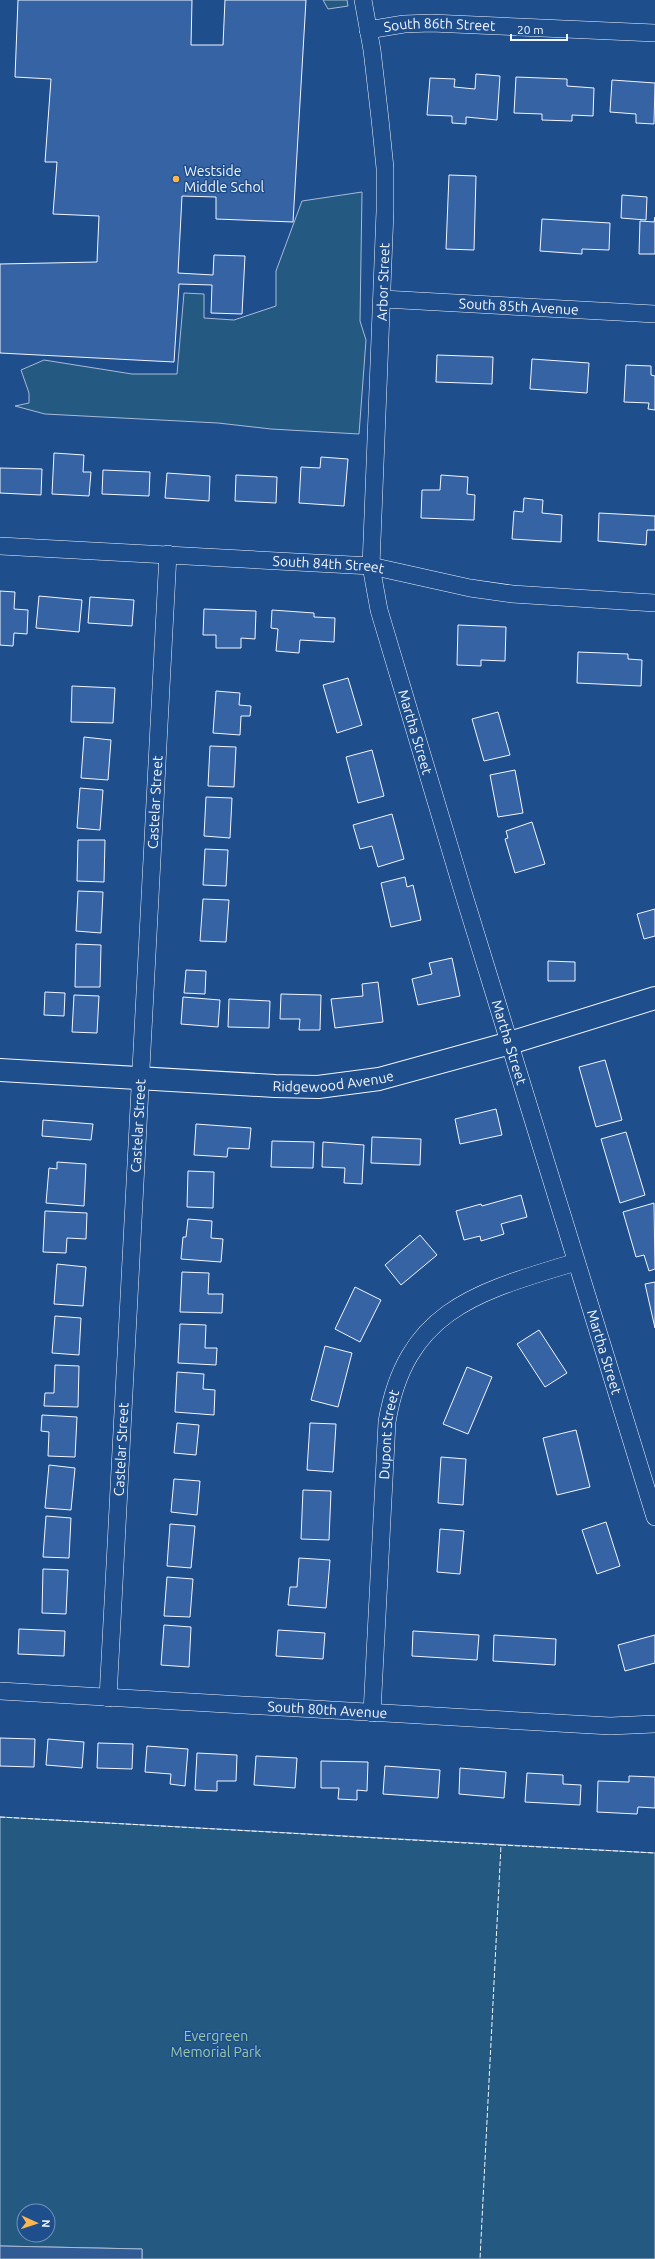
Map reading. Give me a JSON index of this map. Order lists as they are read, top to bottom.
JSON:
{
  "streets": {
    "main road": ["Ridgewood Avenue"],
    "street": [
      "South 86th Street",
      "Arbor Street",
      "South 85th Avenue",
      "South 84th Street",
      "Martha Street",
      "Castelar Street",
      "Dupont Street",
      "South 80th Avenue"
    ]
  },
  "crossings": [
    ["South 86th Street", "Arbor Street"],
    ["Arbor Street", "South 85th Avenue"],
    ["Arbor Street", "South 84th Street"],
    ["Arbor Street", "Martha Street"],
    ["South 84th Street", "Martha Street"],
    ["South 84th Street", "Castelar Street"],
    ["Martha Street", "Ridgewood Avenue"],
    ["Martha Street", "Dupont Street"],
    ["Castelar Street", "Ridgewood Avenue"],
    ["Castelar Street", "South 80th Avenue"],
    ["Dupont Street", "South 80th Avenue"]
  ],
  "parks": ["Evergreen Memorial Park"],
  "places": ["Westside Middle Schol"],
  "scale_bar": "20 m",
  "north": "right"
}
